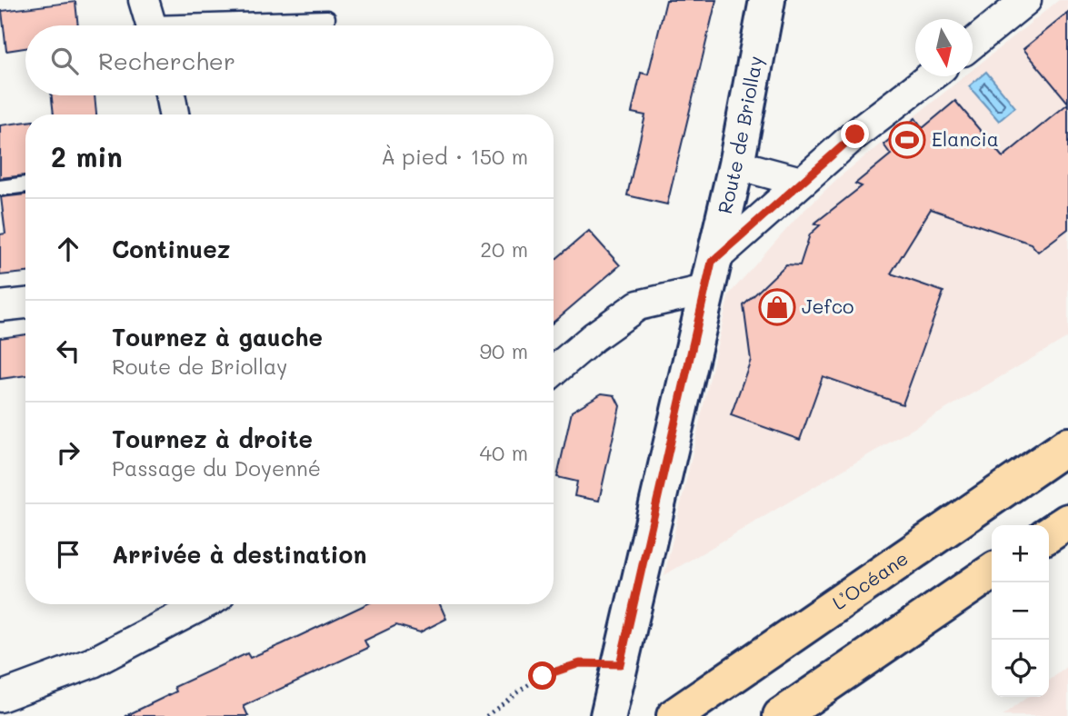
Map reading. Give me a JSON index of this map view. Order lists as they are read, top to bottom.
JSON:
{
  "streets": {
    "highway": ["L’Océane"],
    "street": ["Route de Briollay"]
  },
  "places": {
    "sports": ["Elancia"],
    "shop": ["Jefco"]
  },
  "north": "bottom",
  "page": {
    "search": "Rechercher",
    "heading": ["2 min", "À pied · 150 m"],
    "list": [
      ["Continuez", "20 m"],
      ["Tournez à gauche", "Route de Briollay", "90 m"],
      ["Tournez à droite", "Passage du Doyenné", "40 m"],
      "Arrivée à destination"
    ],
    "map_buttons": ["+", "−"]
  }
}
